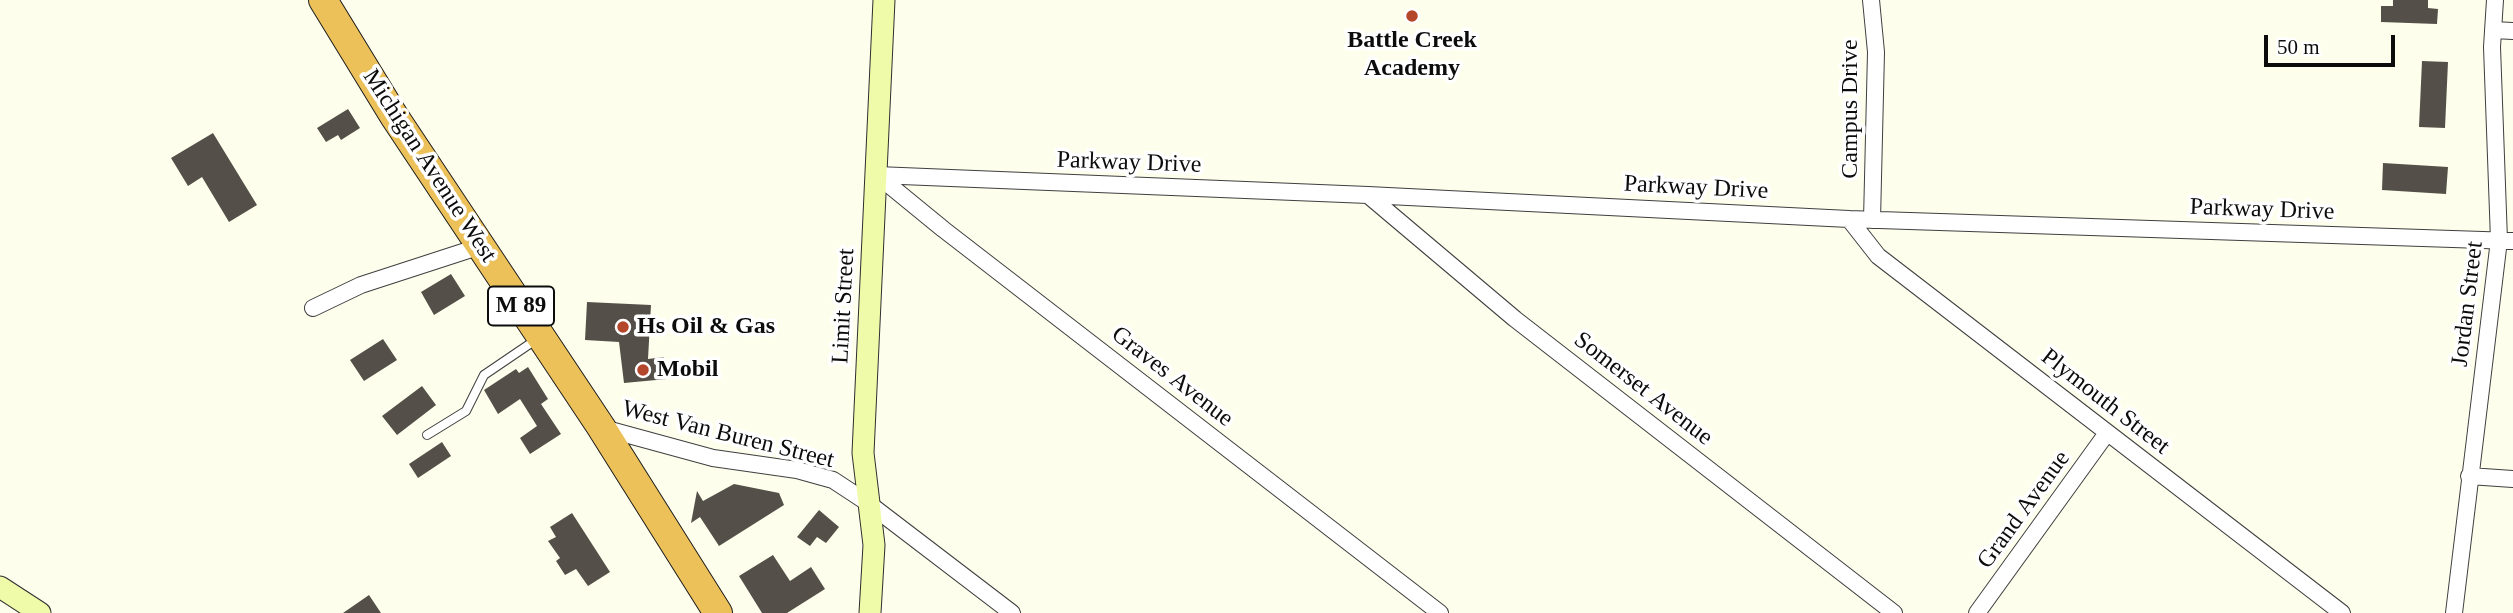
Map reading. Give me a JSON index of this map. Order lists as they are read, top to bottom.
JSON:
{
  "streets": {
    "highway": ["Michigan Avenue West", "M 89"],
    "street": [
      "Campus Drive",
      "Parkway Drive",
      "Jordan Street",
      "Limit Street",
      "Graves Avenue",
      "Somerset Avenue",
      "Plymouth Street",
      "West Van Buren Street",
      "Grand Avenue"
    ]
  },
  "crossings": [
    ["Campus Drive", "Parkway Drive"],
    ["Parkway Drive", "Jordan Street"],
    ["Parkway Drive", "Limit Street"],
    ["Parkway Drive", "Graves Avenue"],
    ["Parkway Drive", "Somerset Avenue"],
    ["Parkway Drive", "Plymouth Street"],
    ["Michigan Avenue West", "West Van Buren Street"],
    ["Limit Street", "Graves Avenue"],
    ["Limit Street", "West Van Buren Street"],
    ["Plymouth Street", "Grand Avenue"]
  ],
  "places": ["Battle Creek Academy", "Hs Oil & Gas", "Mobil"],
  "scale_bar": "50 m"
}
